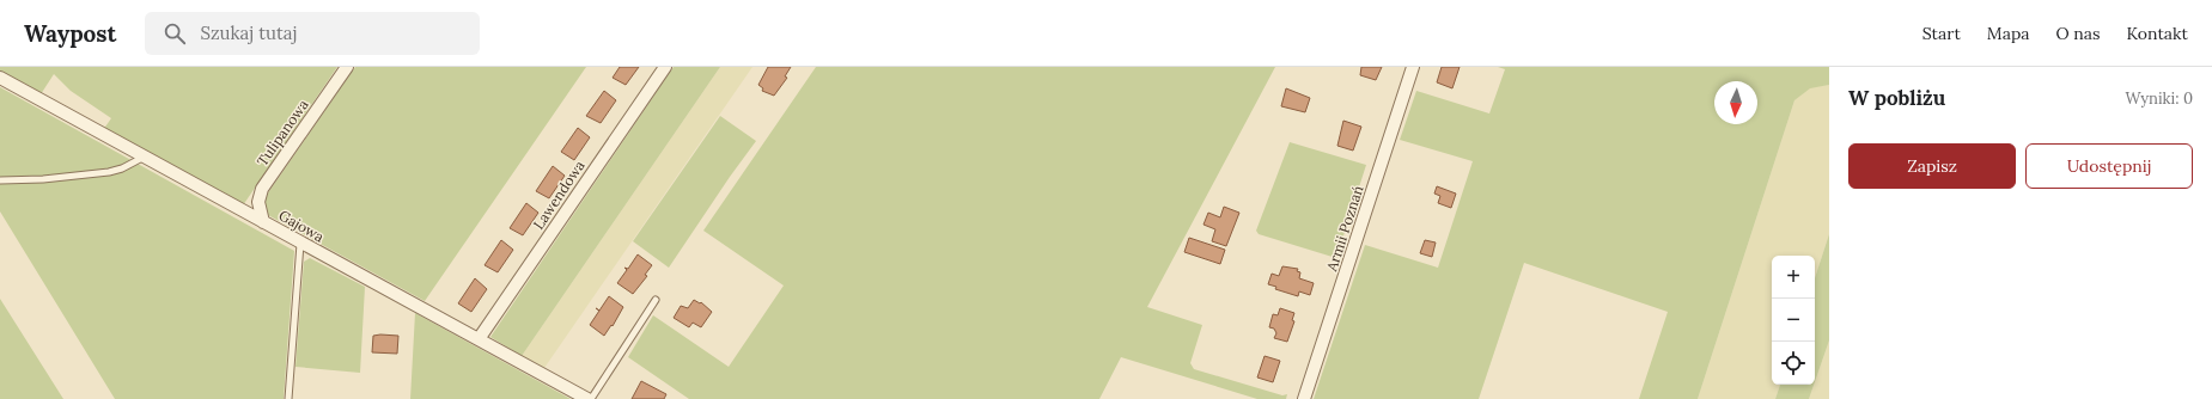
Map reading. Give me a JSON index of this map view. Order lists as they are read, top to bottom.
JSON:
{
  "streets": {
    "street": [
      "Tulipanowa",
      "Lawendowa",
      "Gajowa",
      "Armii Poznań"
    ]
  },
  "crossings": [
    ["Tulipanowa", "Gajowa"],
    ["Lawendowa", "Gajowa"]
  ],
  "north": "bottom",
  "page": {
    "header": "Waypost",
    "search": "Szukaj tutaj",
    "nav": [
      "Start",
      "Mapa",
      "O nas",
      "Kontakt"
    ],
    "heading": ["W pobliżu", "Wyniki: 0"],
    "buttons": ["Zapisz", "Udostępnij"],
    "map_buttons": ["+", "−"]
  }
}
